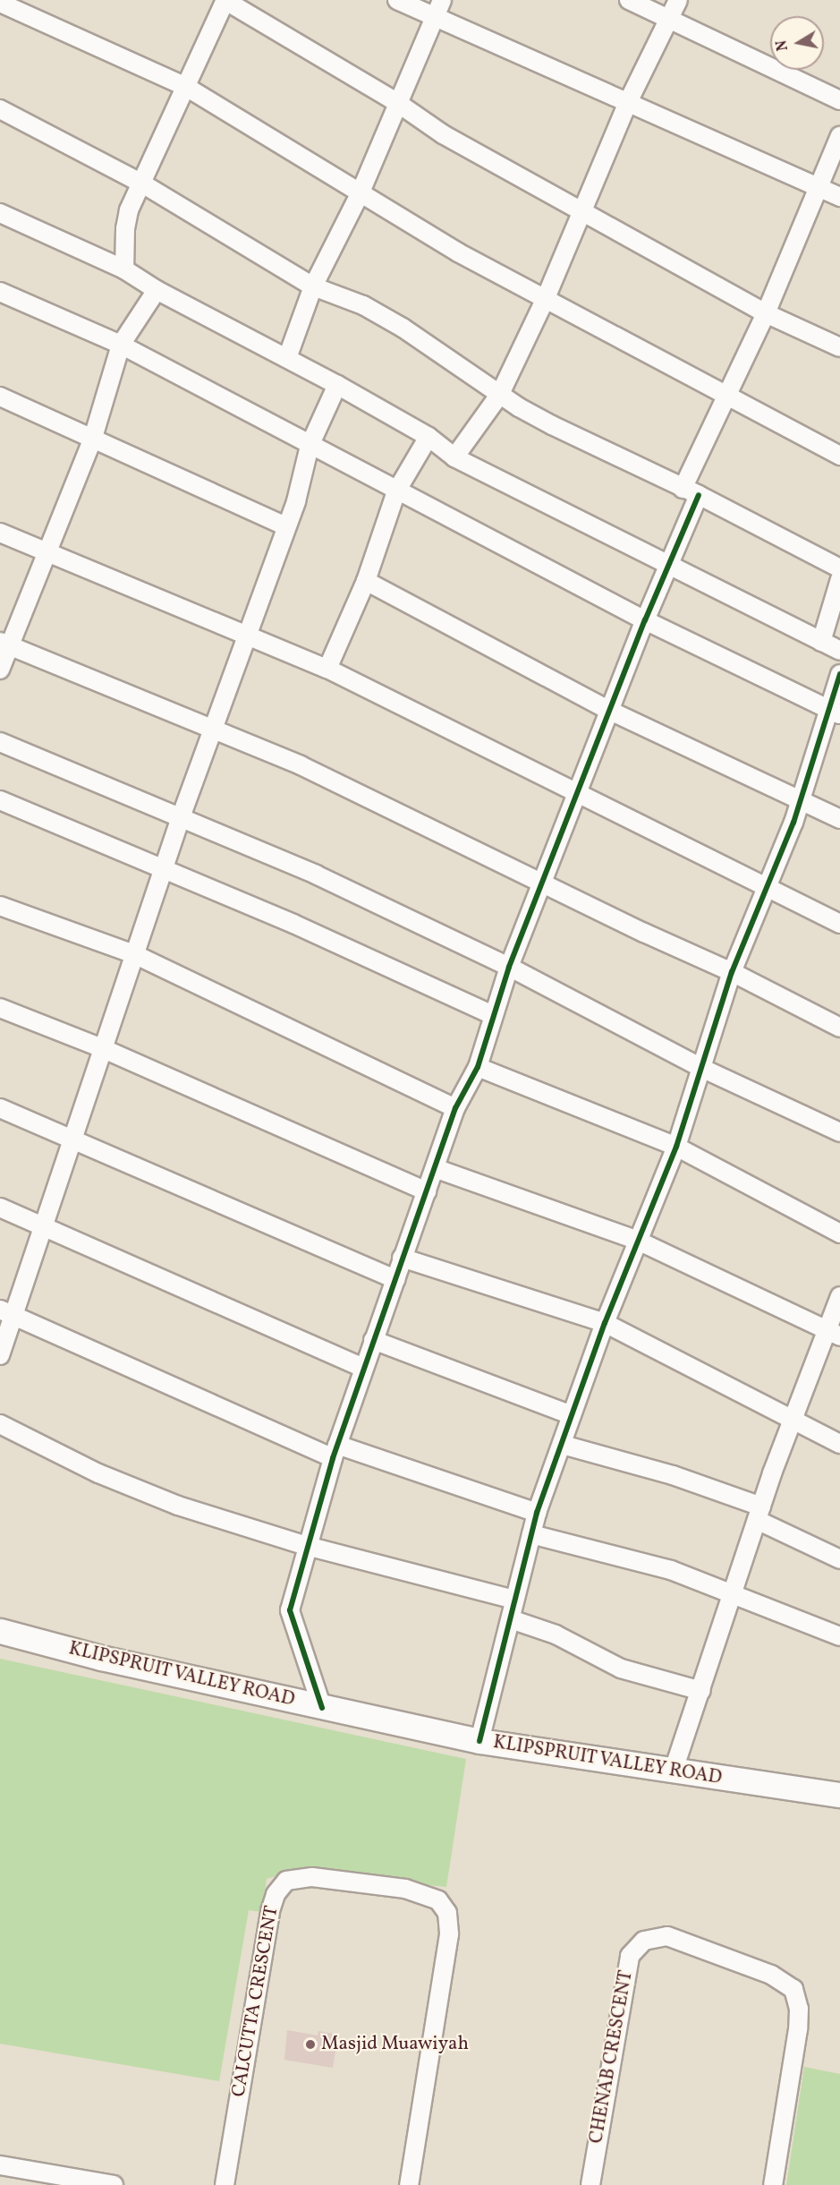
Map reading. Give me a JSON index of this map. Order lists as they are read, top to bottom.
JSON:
{
  "streets": {
    "main road": ["KLIPSPRUIT VALLEY ROAD"],
    "street": ["CALCUTTA CRESCENT", "CHENAB CRESCENT"]
  },
  "places": ["Masjid Muawiyah"],
  "north": "left"
}
